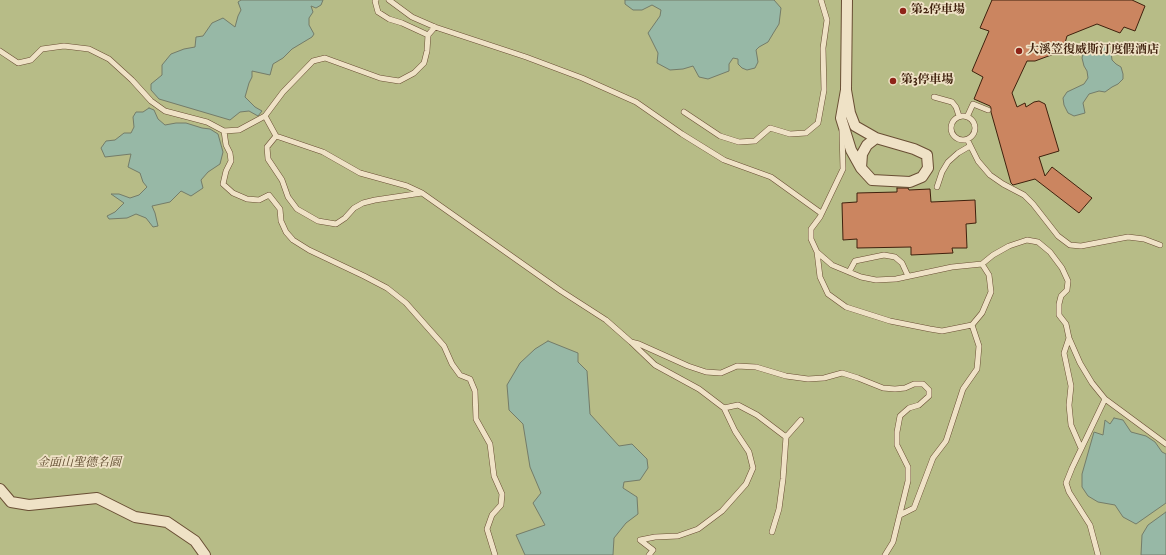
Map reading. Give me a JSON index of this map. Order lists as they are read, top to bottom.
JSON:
{
  "parks": ["金面山聖德名園"],
  "places": ["第2停車場", "大溪笠復威斯汀度假酒店", "第3停車場"]
}
